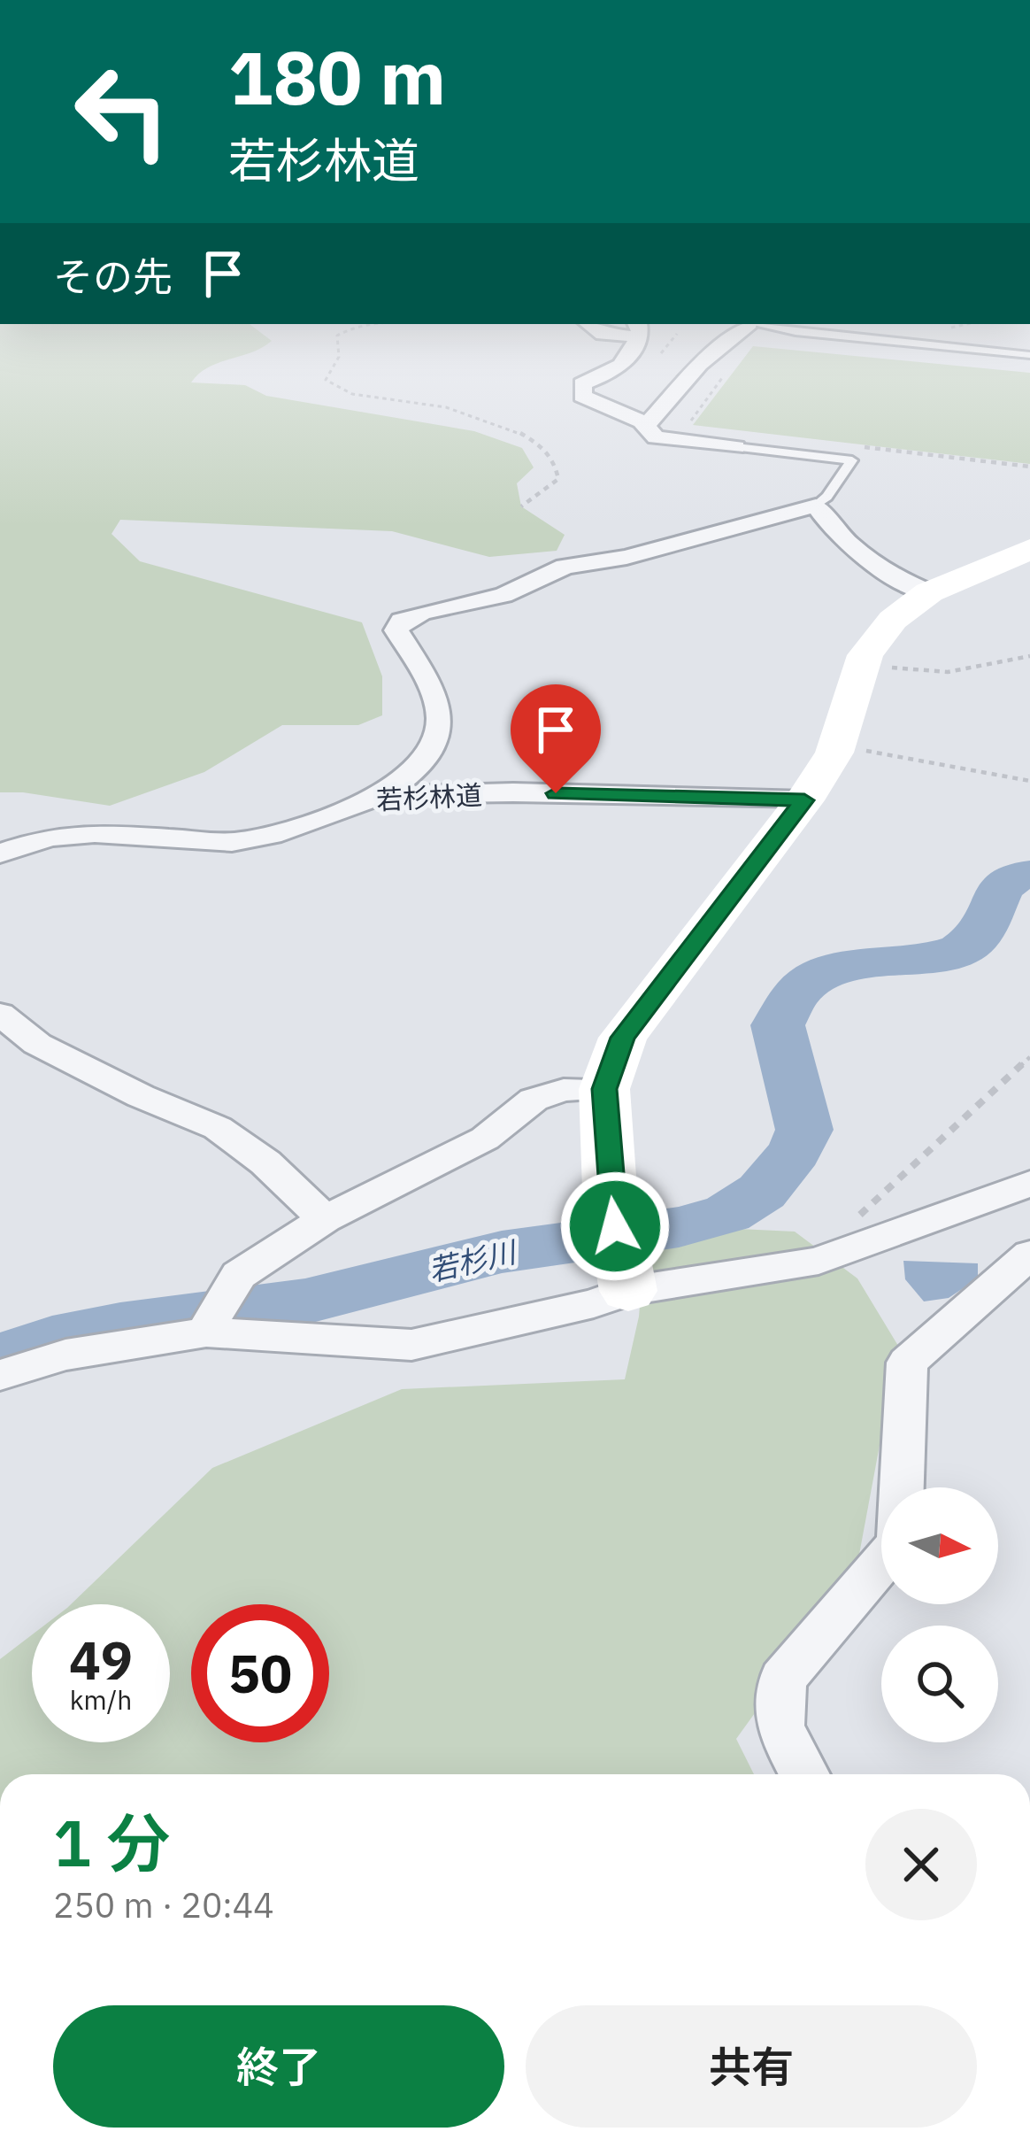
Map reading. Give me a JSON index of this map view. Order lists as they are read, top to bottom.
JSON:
{
  "streets": {
    "street": ["若杉林道"]
  },
  "water": ["若杉川"],
  "north": "right",
  "page": {
    "turn": ["180 m", "若杉林道"],
    "then": "その先",
    "speed": "49 km/h",
    "limit": "50",
    "heading": ["1 分", "250 m · 20:44"],
    "buttons": ["終了", "共有"]
  }
}
